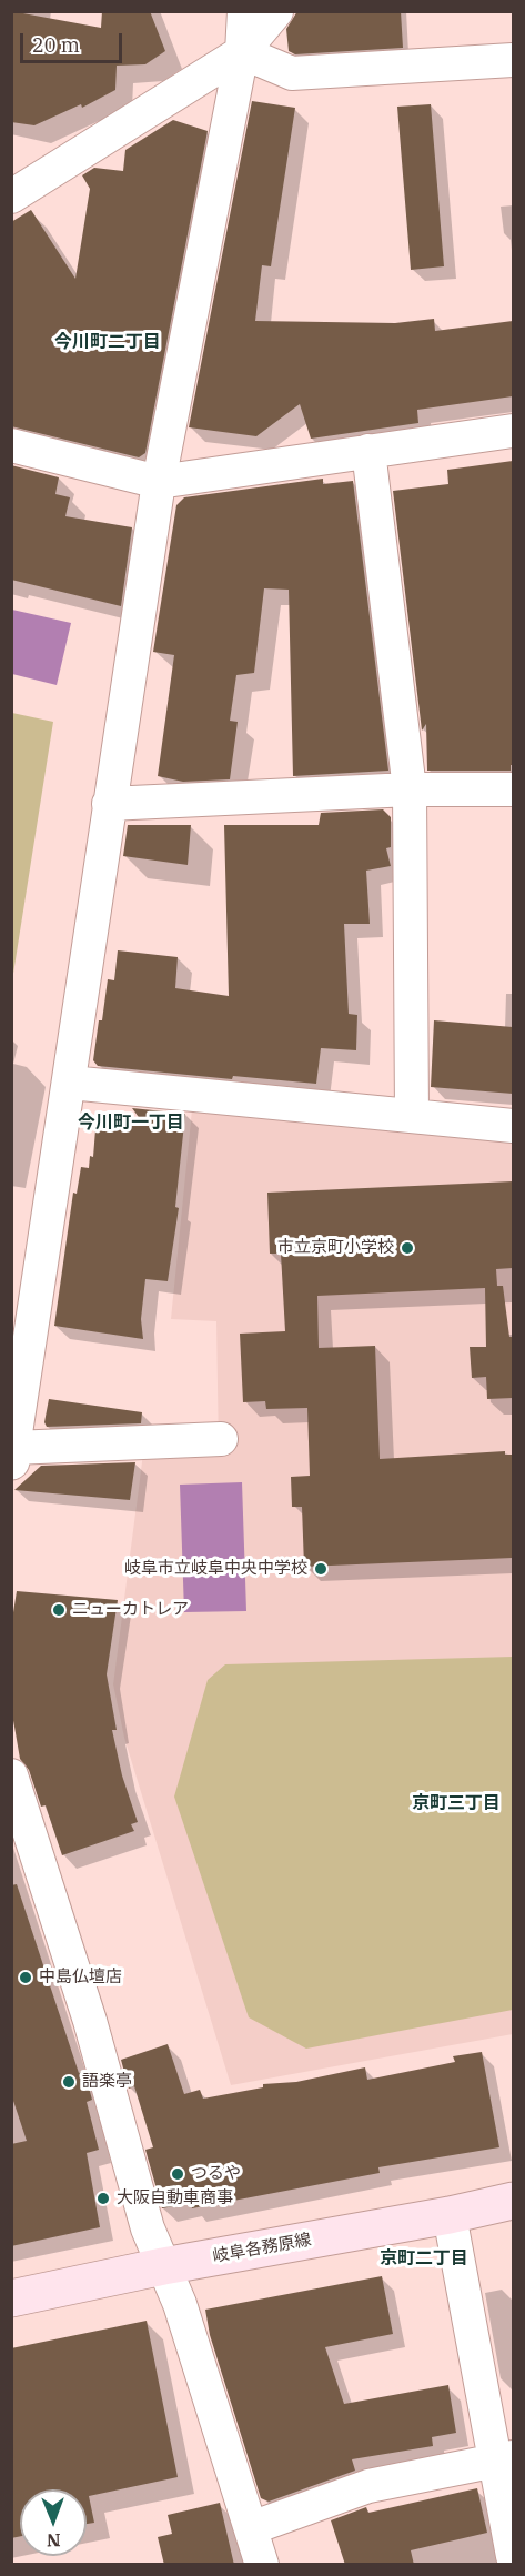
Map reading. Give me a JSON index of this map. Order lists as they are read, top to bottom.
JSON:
{
  "streets": {
    "main road": ["岐阜各務原線"]
  },
  "districts": [
    "今川町二丁目",
    "今川町一丁目",
    "京町三丁目",
    "京町二丁目"
  ],
  "places": [
    "市立京町小学校",
    "岐阜市立岐阜中央中学校",
    "ニューカトレア",
    "中島仏壇店",
    "語楽亭",
    "つるや",
    "大阪自動車商事"
  ],
  "scale_bar": "20 m",
  "north": "bottom"
}
